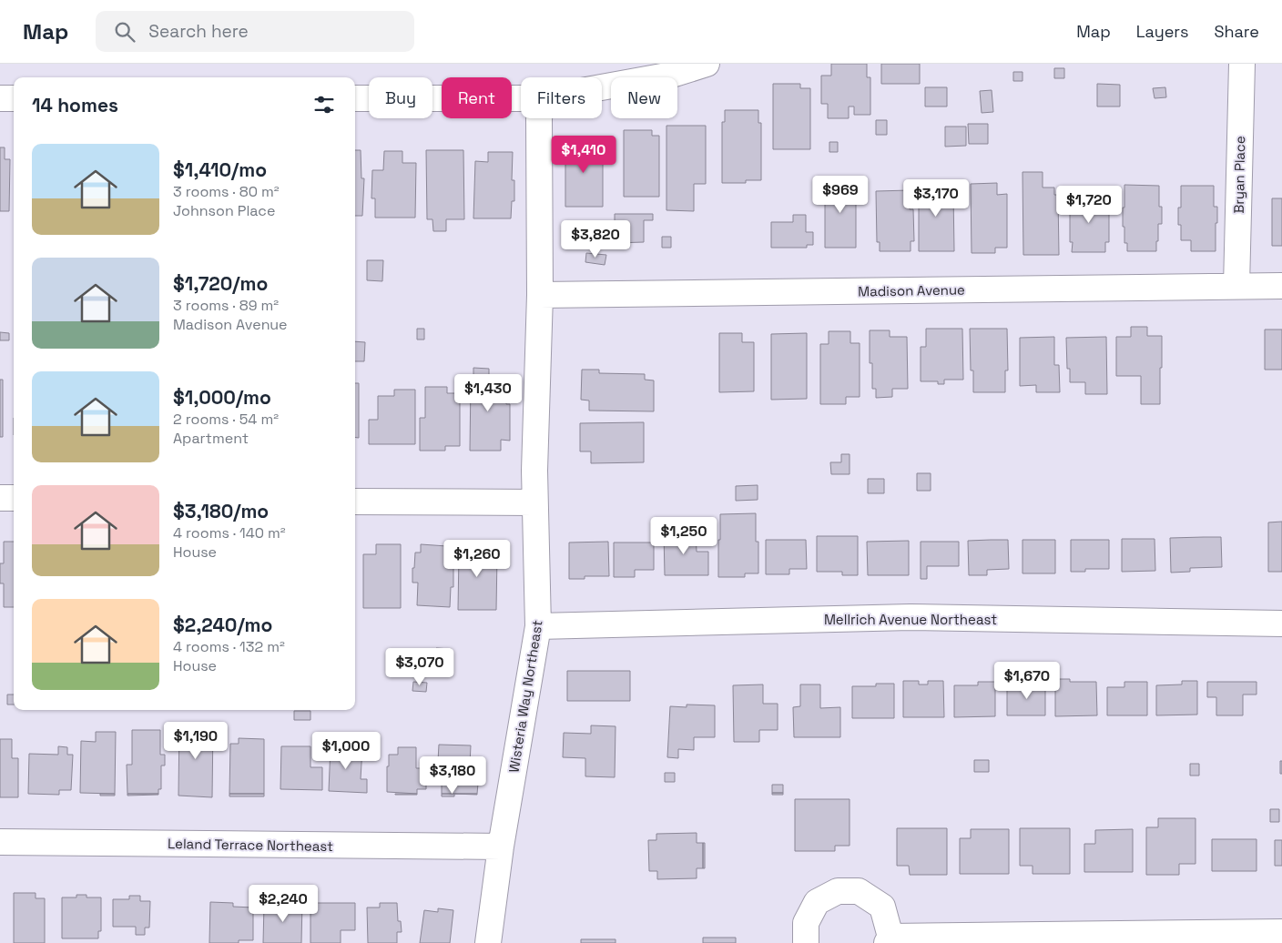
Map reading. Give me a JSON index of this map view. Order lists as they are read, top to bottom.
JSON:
{
  "streets": {
    "street": [
      "Bryan Place",
      "Madison Avenue",
      "Mellrich Avenue Northeast",
      "Wisteria Way Northeast",
      "Leland Terrace Northeast"
    ]
  },
  "crossings": [
    ["Bryan Place", "Madison Avenue"],
    ["Madison Avenue", "Wisteria Way Northeast"],
    ["Mellrich Avenue Northeast", "Wisteria Way Northeast"],
    ["Wisteria Way Northeast", "Leland Terrace Northeast"]
  ],
  "page": {
    "header": "Map",
    "search": "Search here",
    "nav": ["Map", "Layers", "Share"],
    "chip": [
      "Buy",
      "Rent",
      "Filters",
      "New"
    ],
    "heading": "14 homes",
    "list": [
      {
        "name": "$1,410/mo",
        "note": "3 rooms · 80 m² · Johnson Place"
      },
      {
        "name": "$1,720/mo",
        "note": "3 rooms · 89 m² · Madison Avenue"
      },
      {
        "name": "$1,000/mo",
        "note": "2 rooms · 54 m² · Apartment"
      },
      {
        "name": "$3,180/mo",
        "note": "4 rooms · 140 m² · House"
      },
      {
        "name": "$2,240/mo",
        "note": "4 rooms · 132 m² · House"
      }
    ],
    "price": [
      "$1,410",
      "$969",
      "$3,170",
      "$1,720",
      "$3,820",
      "$1,430",
      "$1,250",
      "$1,260",
      "$3,070",
      "$1,670",
      "$1,190",
      "$1,000",
      "$3,180",
      "$2,240"
    ]
  }
}
